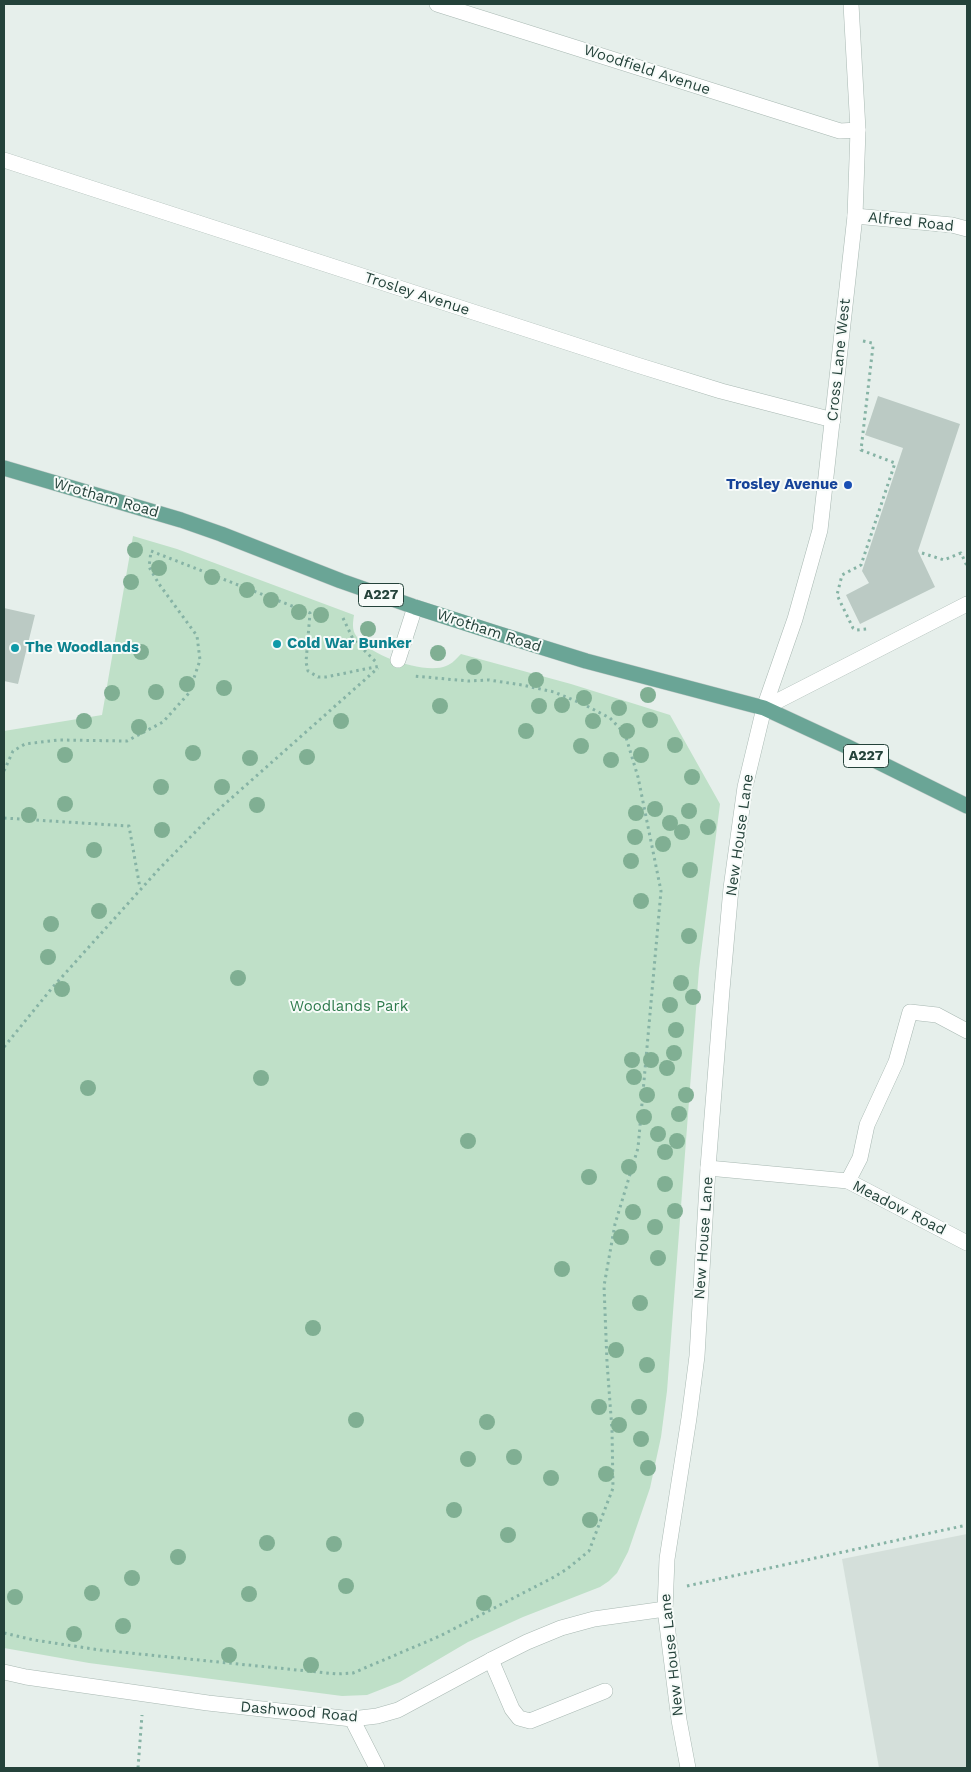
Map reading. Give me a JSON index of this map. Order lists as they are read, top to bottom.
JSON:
{
  "streets": {
    "main road": ["Wrotham Road", "A227"],
    "street": [
      "Woodfield Avenue",
      "Alfred Road",
      "Trosley Avenue",
      "Cross Lane West",
      "New House Lane",
      "Meadow Road",
      "Dashwood Road"
    ]
  },
  "crossings": [
    ["Woodfield Avenue", "Cross Lane West"],
    ["Alfred Road", "Cross Lane West"],
    ["Trosley Avenue", "Cross Lane West"],
    ["Cross Lane West", "Wrotham Road"],
    ["Cross Lane West", "New House Lane"],
    ["Wrotham Road", "New House Lane"],
    ["New House Lane", "Meadow Road"],
    ["New House Lane", "Dashwood Road"]
  ],
  "parks": ["Woodlands Park"],
  "places": ["Trosley Avenue", "Cold War Bunker", "The Woodlands"]
}
